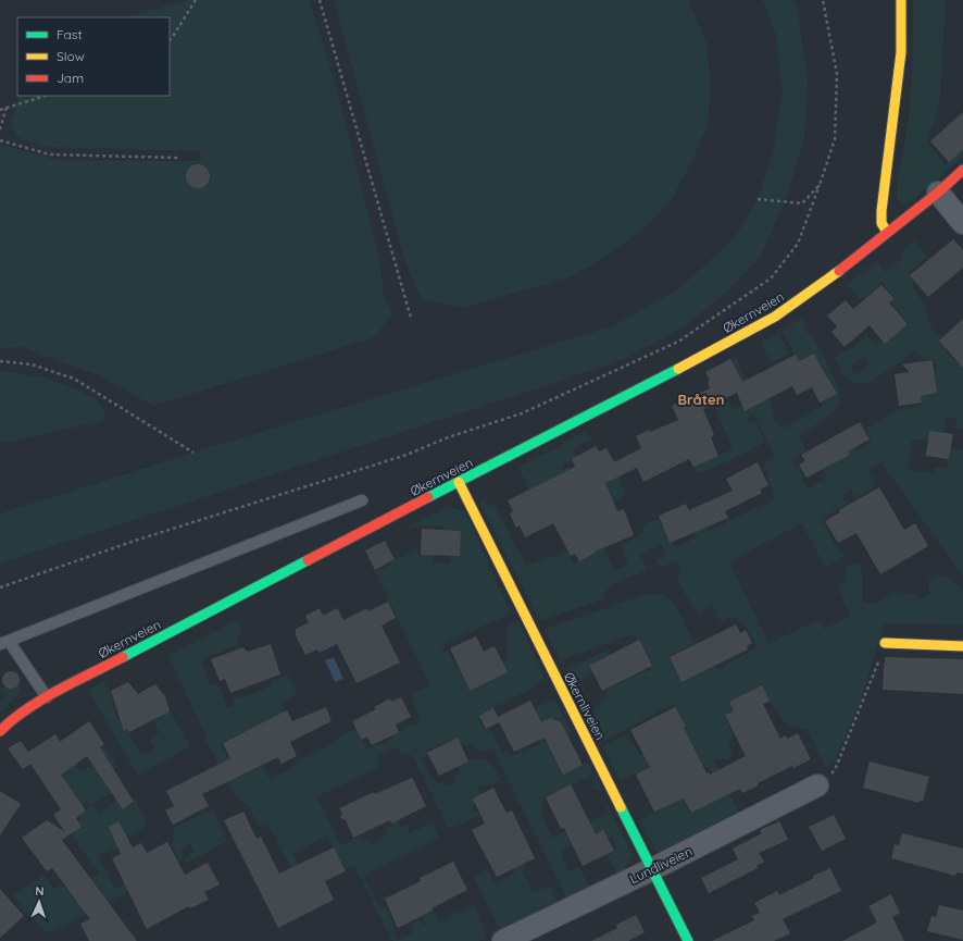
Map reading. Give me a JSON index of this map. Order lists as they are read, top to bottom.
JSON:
{
  "streets": {
    "street": ["Økernveien", "Økernliveien", "Lundliveien"]
  },
  "crossings": [
    ["Økernveien", "Økernliveien"],
    ["Økernliveien", "Lundliveien"]
  ],
  "districts": ["Bråten"],
  "legend": ["Fast", "Slow", "Jam"],
  "north": "top"
}
